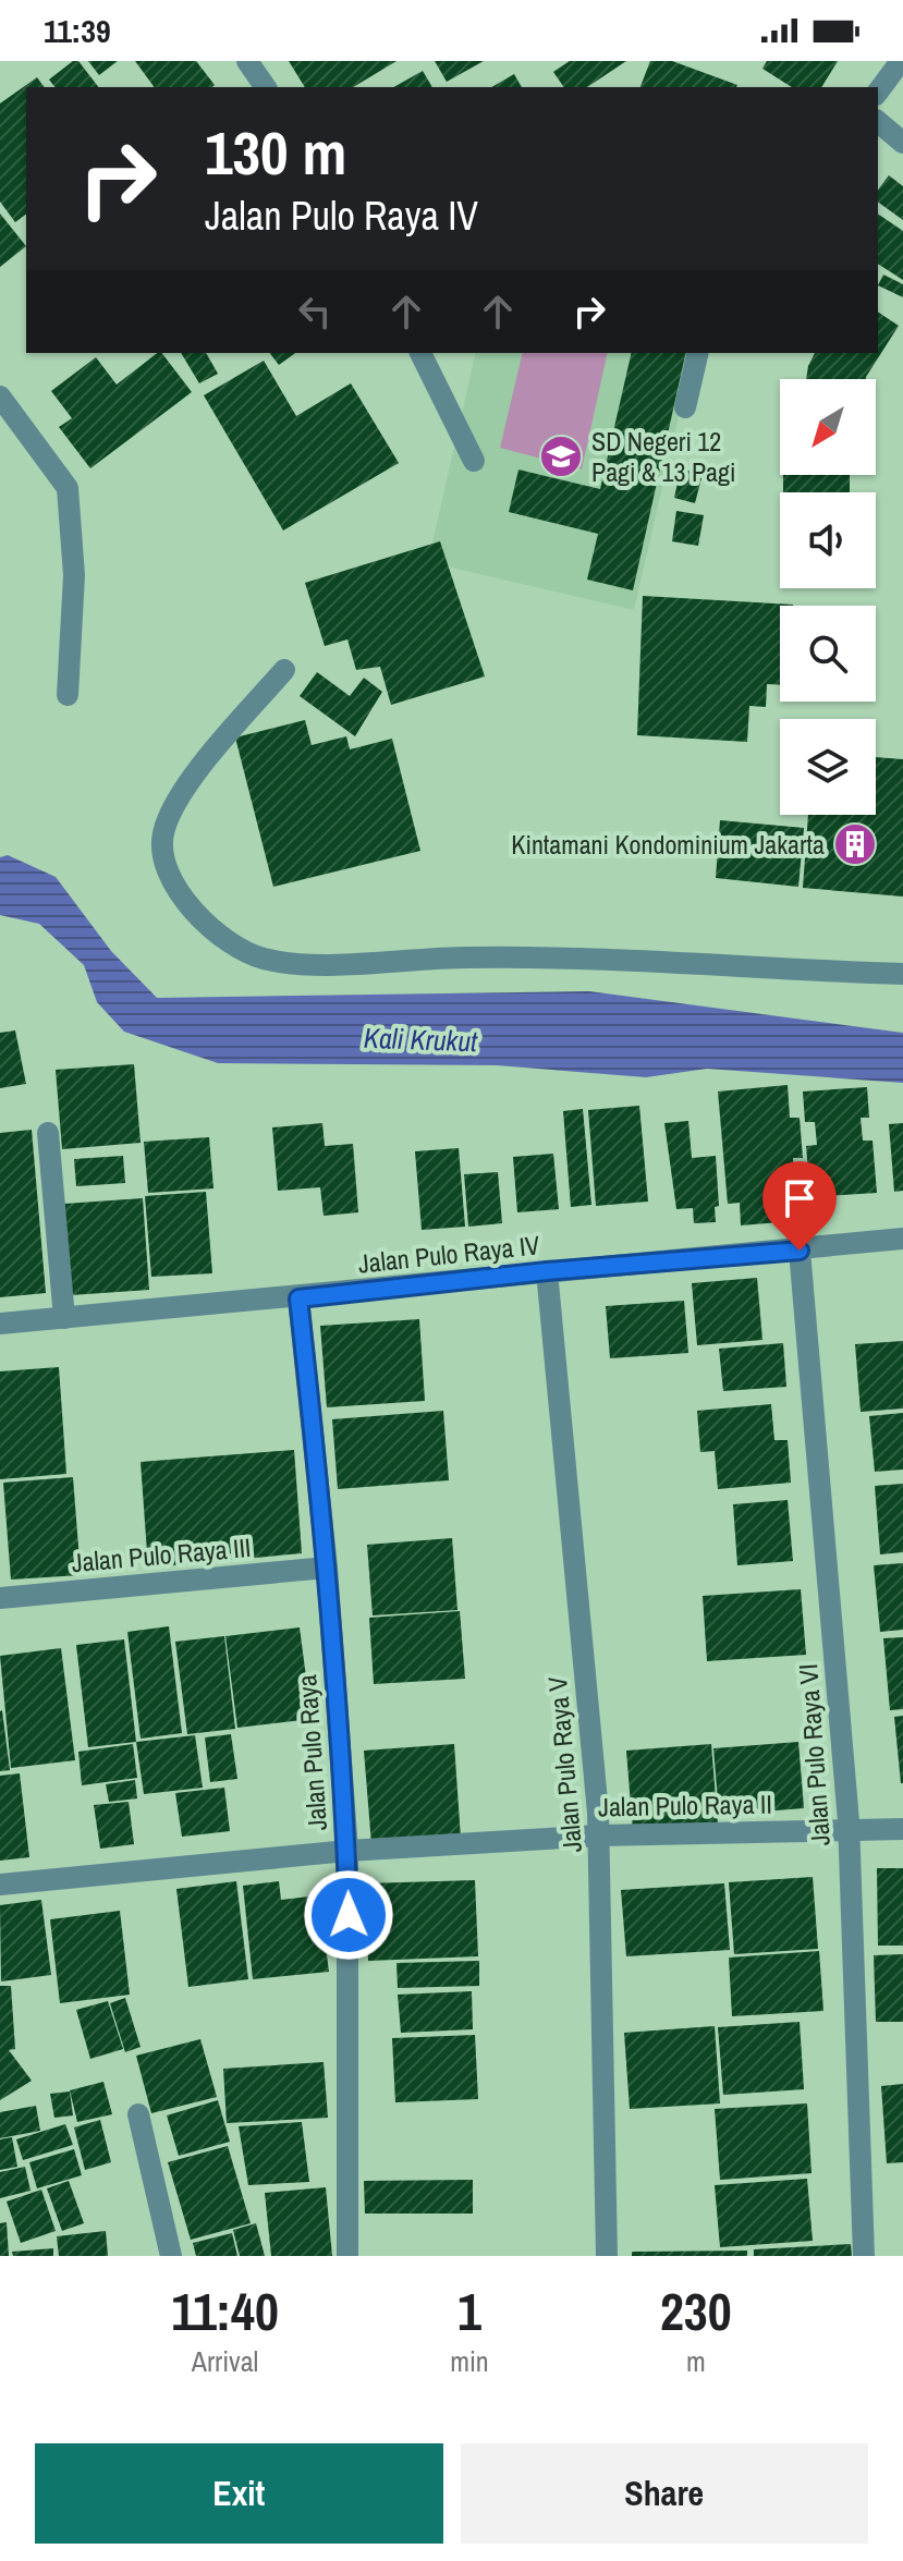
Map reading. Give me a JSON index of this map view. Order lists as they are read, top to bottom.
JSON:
{
  "streets": {
    "street": [
      "Jalan Pulo Raya IV",
      "Jalan Pulo Raya III",
      "Jalan Pulo Raya",
      "Jalan Pulo Raya VI",
      "Jalan Pulo Raya V",
      "Jalan Pulo Raya II"
    ]
  },
  "crossings": [
    ["Jalan Pulo Raya IV", "Jalan Pulo Raya"],
    ["Jalan Pulo Raya IV", "Jalan Pulo Raya VI"],
    ["Jalan Pulo Raya IV", "Jalan Pulo Raya V"],
    ["Jalan Pulo Raya III", "Jalan Pulo Raya"],
    ["Jalan Pulo Raya", "Jalan Pulo Raya II"],
    ["Jalan Pulo Raya VI", "Jalan Pulo Raya II"],
    ["Jalan Pulo Raya V", "Jalan Pulo Raya II"]
  ],
  "water": ["Kali Krukut"],
  "places": {
    "school or university": ["SD Negeri 12 Pagi & 13 Pagi"],
    "building": ["Kintamani Kondominium Jakarta"]
  },
  "north": "bottom left",
  "page": {
    "status": "11:39",
    "turn": ["130 m", "Jalan Pulo Raya IV"],
    "eta": [
      "11:40",
      "Arrival",
      "1",
      "min",
      "230",
      "m"
    ],
    "buttons": ["Exit", "Share"]
  }
}
